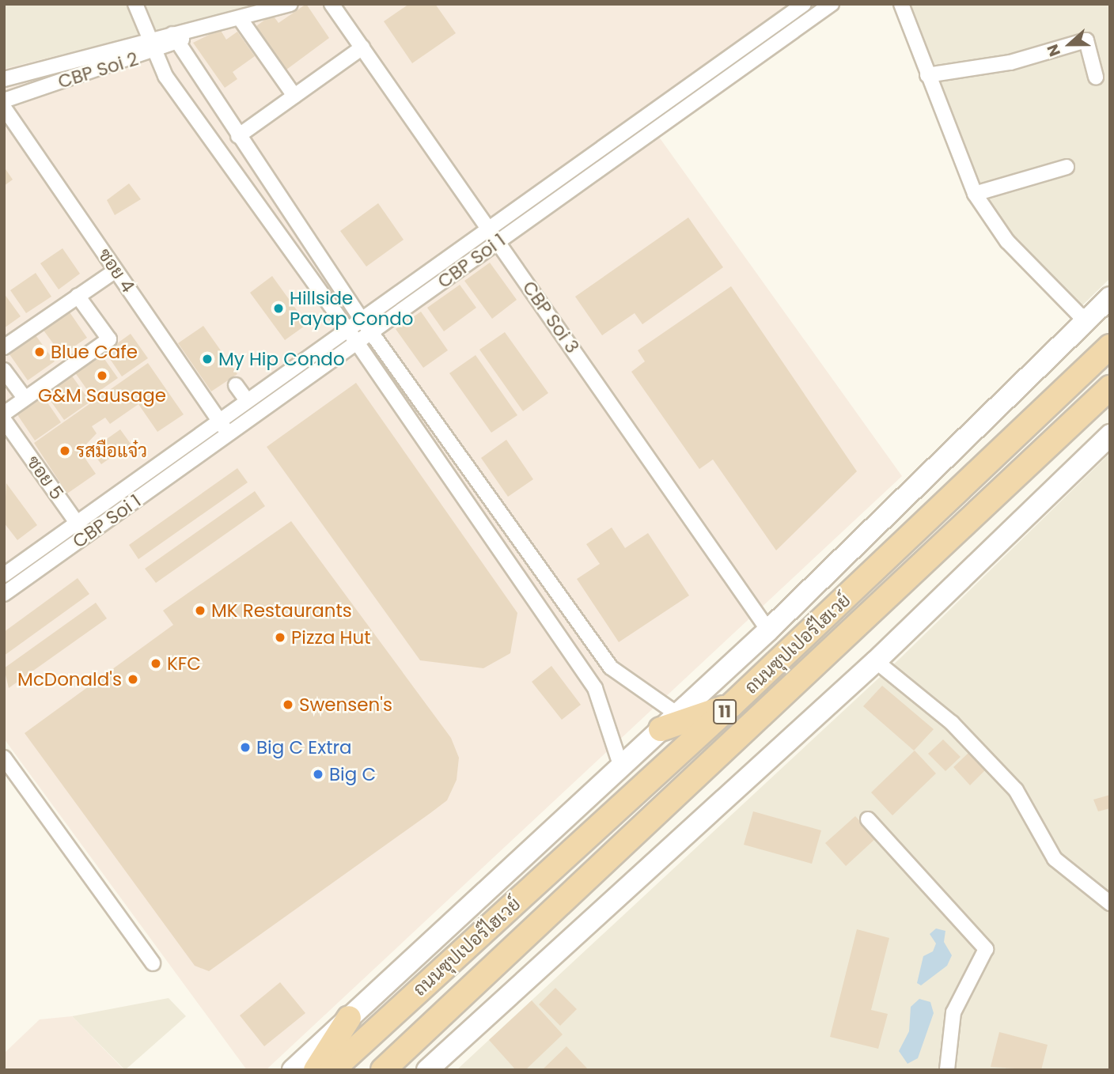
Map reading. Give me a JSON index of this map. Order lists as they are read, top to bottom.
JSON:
{
  "streets": {
    "highway": ["ถนนซุปเปอร์ไฮเวย์", "11"],
    "street": [
      "CBP Soi 2",
      "CBP Soi 1",
      "ซอย 4",
      "CBP Soi 3",
      "ซอย 5"
    ]
  },
  "crossings": [
    ["CBP Soi 1", "ซอย 4"],
    ["CBP Soi 1", "CBP Soi 3"],
    ["CBP Soi 1", "ซอย 5"]
  ],
  "places": [
    "Hillside Payap Condo",
    "Blue Cafe",
    "My Hip Condo",
    "G&M Sausage",
    "รสมือแจ๋ว",
    "MK Restaurants",
    "Pizza Hut",
    "KFC",
    "McDonald's",
    "Swensen's",
    "Big C Extra",
    "Big C"
  ],
  "north": "left"
}
